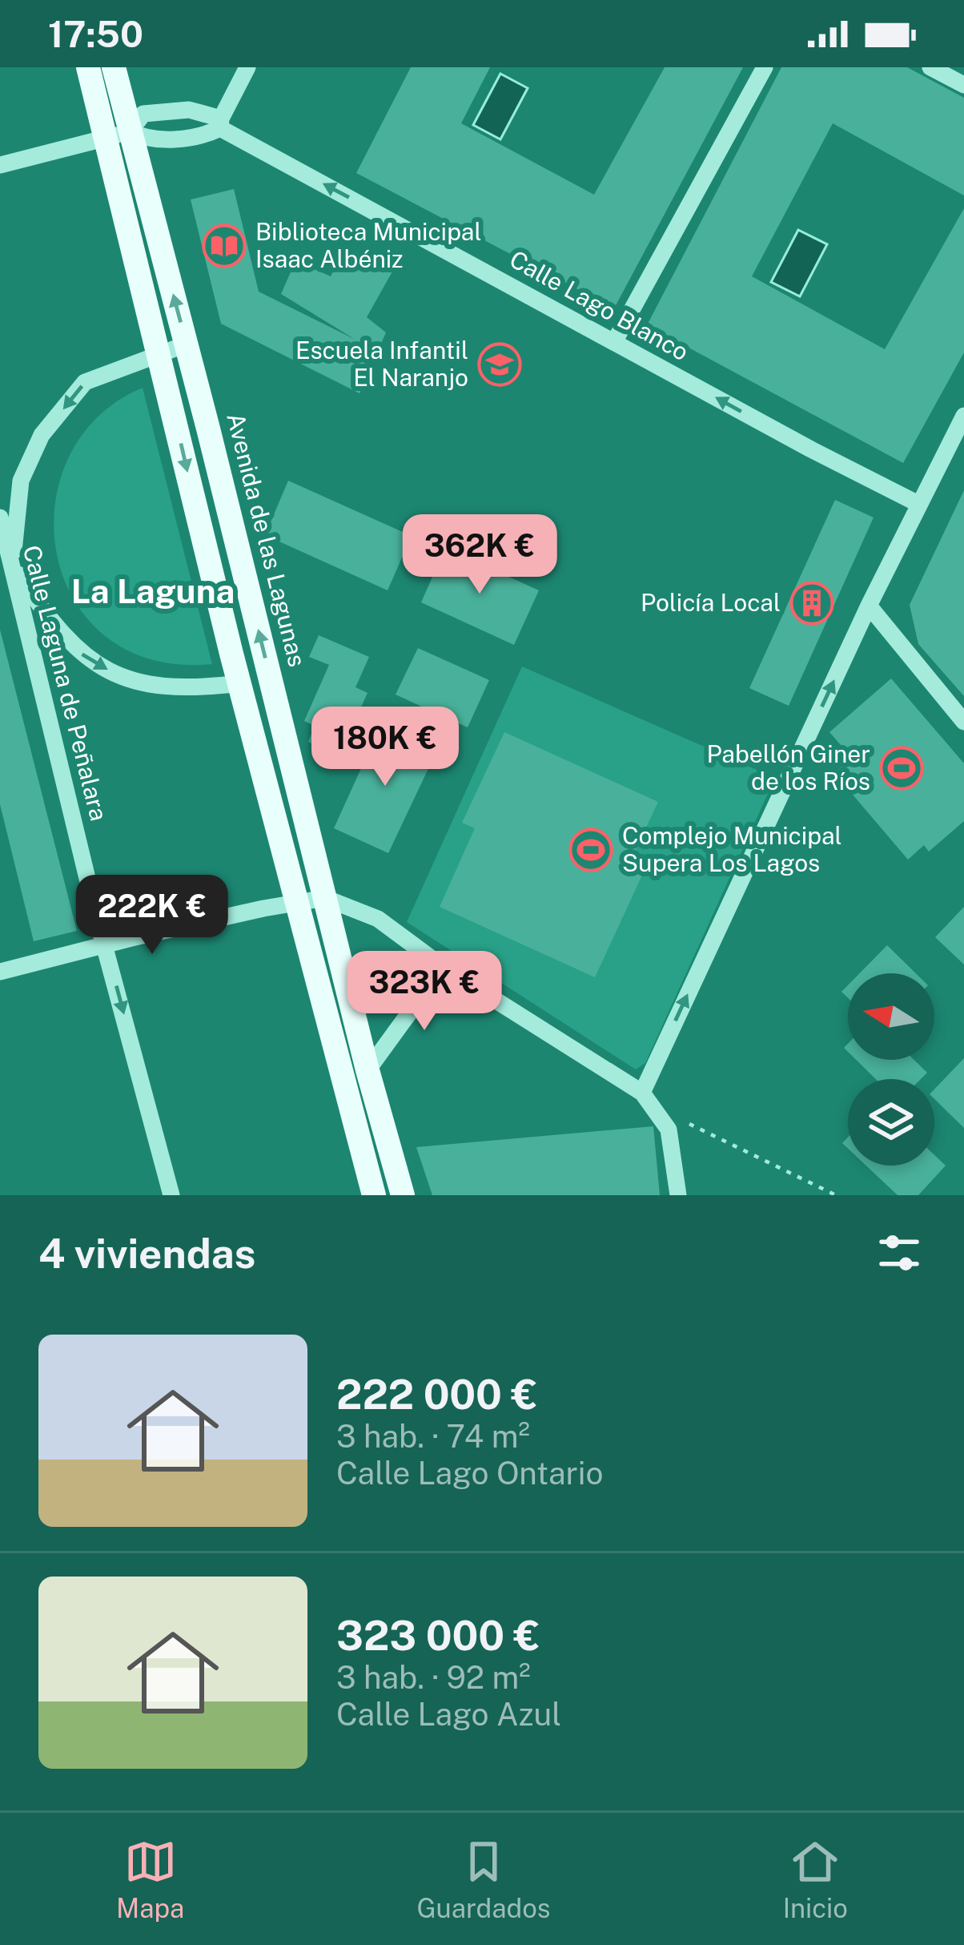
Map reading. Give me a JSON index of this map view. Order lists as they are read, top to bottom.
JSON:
{
  "streets": {
    "main road": ["Avenida de las Lagunas"],
    "street": ["Calle Lago Blanco", "Calle Laguna de Peñalara"]
  },
  "crossings": [
    ["Calle Lago Blanco", "Avenida de las Lagunas"]
  ],
  "one_way": ["Calle Lago Blanco", "Calle Laguna de Peñalara"],
  "districts": ["La Laguna"],
  "places": {
    "library": ["Biblioteca Municipal Isaac Albéniz"],
    "school or university": ["Escuela Infantil El Naranjo"],
    "building": ["Policía Local"],
    "sports": ["Pabellón Giner de los Ríos", "Complejo Municipal Supera Los Lagos"]
  },
  "north": "left",
  "page": {
    "status": "17:50",
    "price": [
      "362K €",
      "180K €",
      "222K €",
      "323K €"
    ],
    "heading": "4 viviendas",
    "list": [
      {
        "name": "222 000 €",
        "note": "3 hab. · 74 m² · Calle Lago Ontario"
      },
      {
        "name": "323 000 €",
        "note": "3 hab. · 92 m² · Calle Lago Azul"
      }
    ],
    "tabs": ["Mapa", "Guardados", "Inicio"]
  }
}
